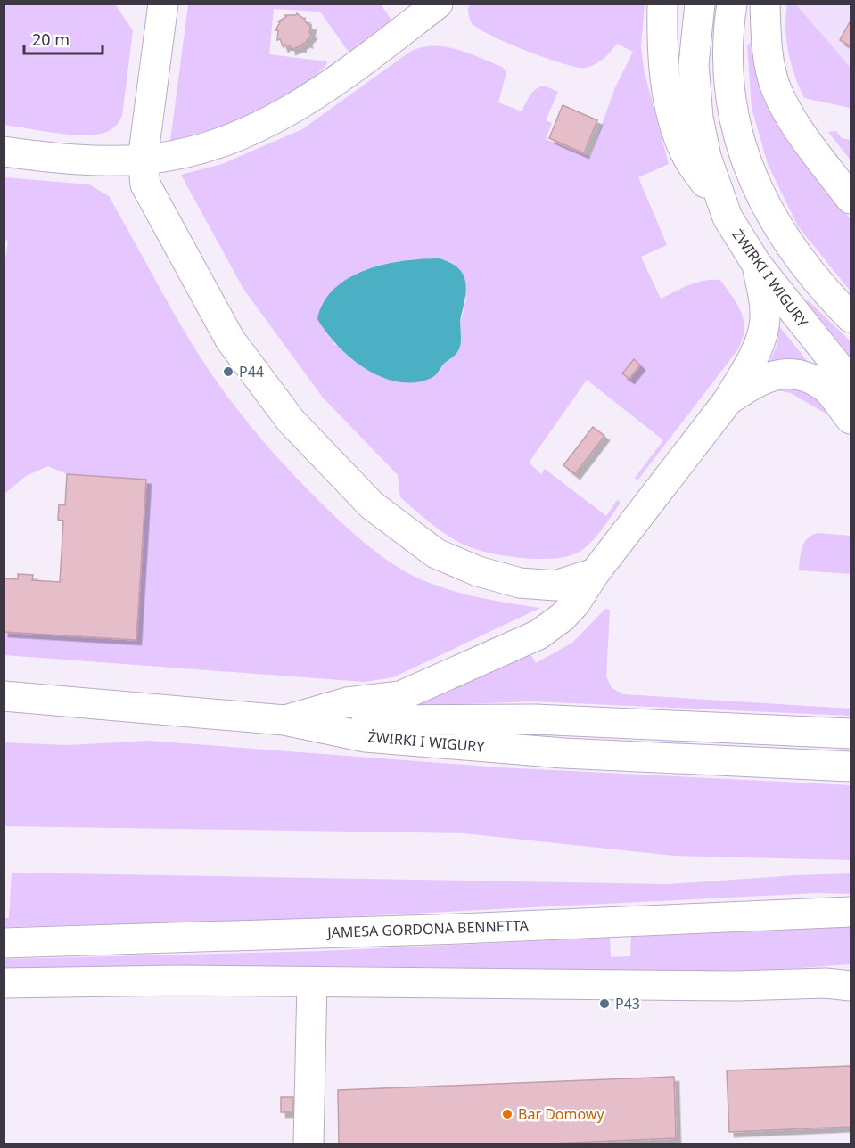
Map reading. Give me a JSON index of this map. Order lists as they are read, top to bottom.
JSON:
{
  "streets": {
    "street": ["ŻWIRKI I WIGURY", "JAMESA GORDONA BENNETTA"]
  },
  "places": ["P44", "P43", "Bar Domowy"],
  "scale_bar": "20 m"
}
